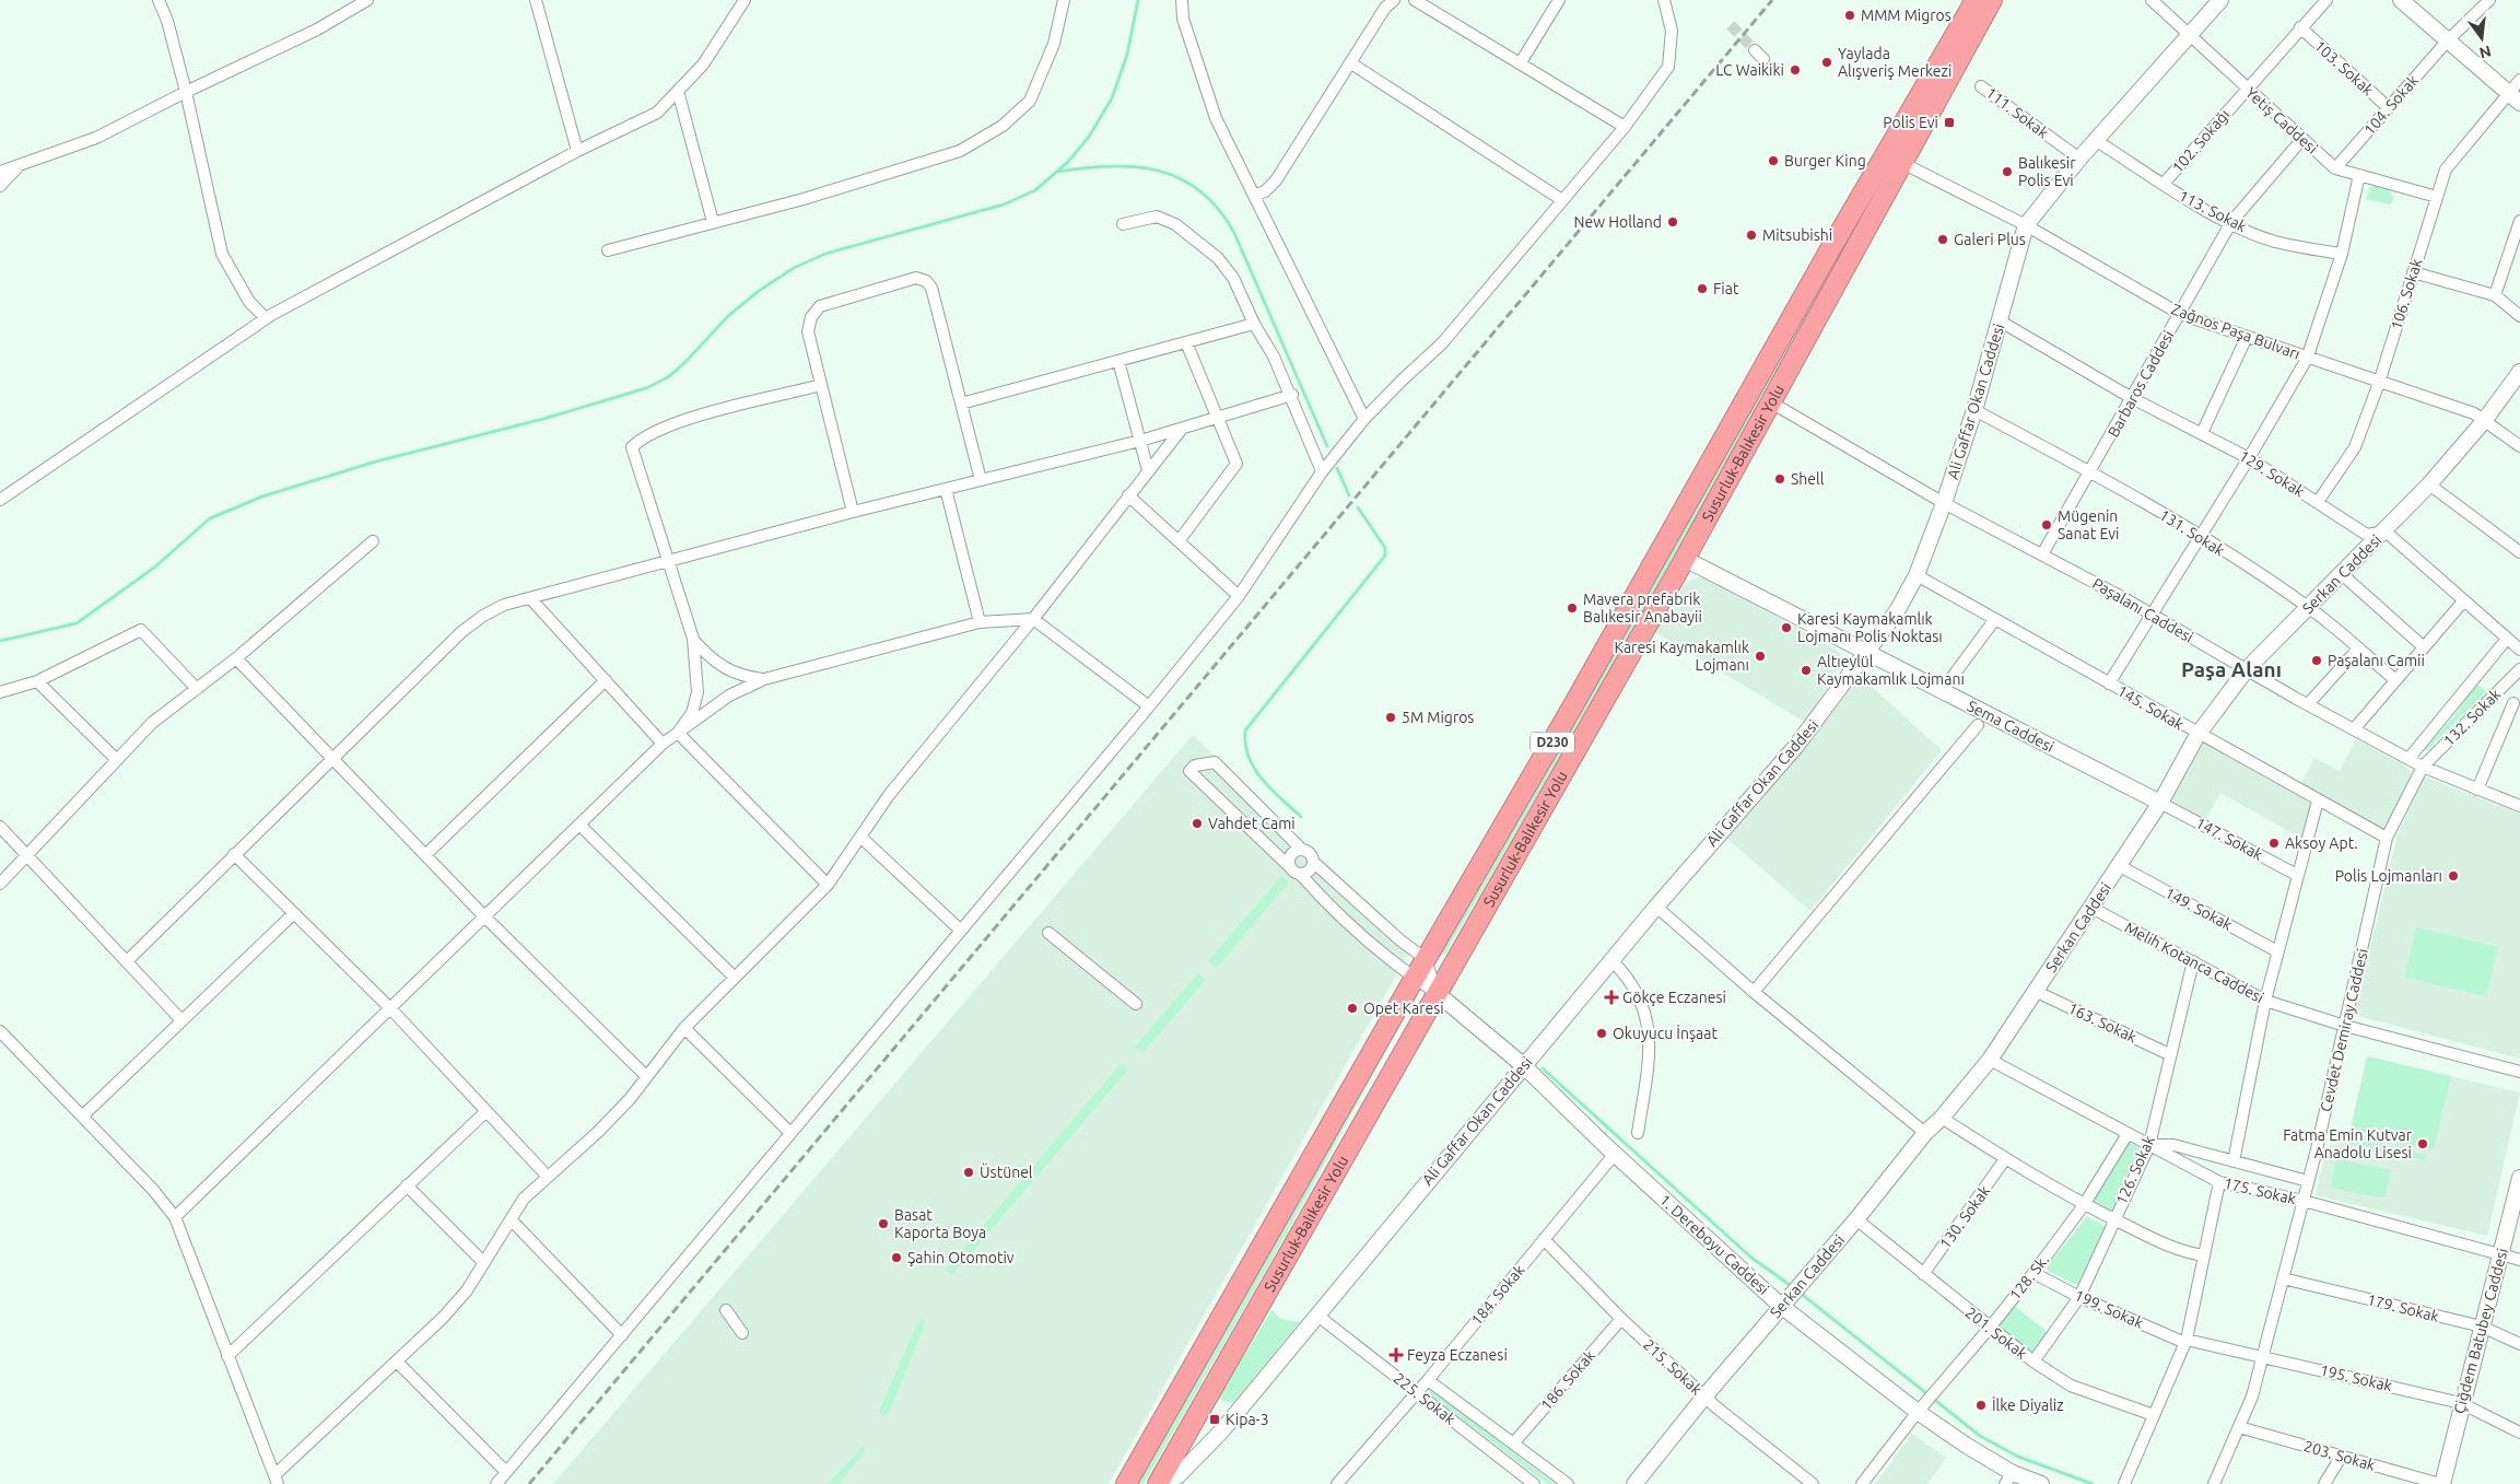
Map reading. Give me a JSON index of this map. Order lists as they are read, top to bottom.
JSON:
{
  "streets": {
    "highway": ["Susurluk-Balıkesir Yolu", "D230"],
    "main road": [
      "Ali Gaffar Okan Caddesi",
      "Serkan Caddesi",
      "Sema Caddesi",
      "1. Dereboyu Caddesi",
      "Çiğdem Batubey Caddesi"
    ],
    "street": [
      "103. Sokak",
      "104. Sokak",
      "111. Sokak",
      "Yetiş Caddesi",
      "102. Sokağı",
      "113. Sokak",
      "106. Sokak",
      "Zağnos Paşa Bulvarı",
      "Barbaros Caddesi",
      "129. Sokak",
      "131. Sokak",
      "Paşalanı Caddesi",
      "145. Sokak",
      "132. Sokak",
      "147. Sokak",
      "149. Sokak",
      "Melih Kotanca Caddesi",
      "163. Sokak",
      "Cevdet Demiray Caddesi",
      "126. Sokak",
      "175. Sokak",
      "130. Sokak",
      "128. Sk.",
      "184. Sokak",
      "179. Sokak",
      "199. Sokak",
      "201. Sokak",
      "215. Sokak",
      "195. Sokak",
      "186. Sokak",
      "225. Sokak",
      "203. Sokak"
    ]
  },
  "crossings": [
    ["103. Sokak", "104. Sokak"],
    ["103. Sokak", "102. Sokağı"],
    ["104. Sokak", "Yetiş Caddesi"],
    ["111. Sokak", "Ali Gaffar Okan Caddesi"],
    ["Yetiş Caddesi", "102. Sokağı"],
    ["Yetiş Caddesi", "106. Sokak"],
    ["Yetiş Caddesi", "Barbaros Caddesi"],
    ["Yetiş Caddesi", "Ali Gaffar Okan Caddesi"],
    ["102. Sokağı", "113. Sokak"],
    ["113. Sokak", "Barbaros Caddesi"],
    ["113. Sokak", "Ali Gaffar Okan Caddesi"],
    ["106. Sokak", "Zağnos Paşa Bulvarı"],
    ["106. Sokak", "129. Sokak"],
    ["Zağnos Paşa Bulvarı", "Barbaros Caddesi"],
    ["Zağnos Paşa Bulvarı", "Ali Gaffar Okan Caddesi"],
    ["Zağnos Paşa Bulvarı", "Susurluk-Balıkesir Yolu"],
    ["Zağnos Paşa Bulvarı", "Serkan Caddesi"],
    ["Barbaros Caddesi", "129. Sokak"],
    ["Barbaros Caddesi", "131. Sokak"],
    ["Barbaros Caddesi", "Paşalanı Caddesi"],
    ["Ali Gaffar Okan Caddesi", "129. Sokak"],
    ["Ali Gaffar Okan Caddesi", "131. Sokak"],
    ["Ali Gaffar Okan Caddesi", "Paşalanı Caddesi"],
    ["Ali Gaffar Okan Caddesi", "145. Sokak"],
    ["Ali Gaffar Okan Caddesi", "Sema Caddesi"],
    ["Ali Gaffar Okan Caddesi", "1. Dereboyu Caddesi"],
    ["Ali Gaffar Okan Caddesi", "225. Sokak"],
    ["Susurluk-Balıkesir Yolu", "Paşalanı Caddesi"],
    ["Susurluk-Balıkesir Yolu", "Sema Caddesi"],
    ["Susurluk-Balıkesir Yolu", "1. Dereboyu Caddesi"],
    ["129. Sokak", "Serkan Caddesi"],
    ["131. Sokak", "Serkan Caddesi"],
    ["Serkan Caddesi", "Paşalanı Caddesi"],
    ["Serkan Caddesi", "145. Sokak"],
    ["Serkan Caddesi", "Sema Caddesi"],
    ["Serkan Caddesi", "147. Sokak"],
    ["Serkan Caddesi", "149. Sokak"],
    ["Serkan Caddesi", "Melih Kotanca Caddesi"],
    ["Serkan Caddesi", "163. Sokak"],
    ["Serkan Caddesi", "175. Sokak"],
    ["Serkan Caddesi", "1. Dereboyu Caddesi"],
    ["Serkan Caddesi", "201. Sokak"],
    ["Serkan Caddesi", "215. Sokak"],
    ["Paşalanı Caddesi", "132. Sokak"],
    ["Paşalanı Caddesi", "Cevdet Demiray Caddesi"],
    ["145. Sokak", "Cevdet Demiray Caddesi"],
    ["132. Sokak", "Cevdet Demiray Caddesi"],
    ["Sema Caddesi", "147. Sokak"],
    ["Melih Kotanca Caddesi", "Cevdet Demiray Caddesi"],
    ["Melih Kotanca Caddesi", "126. Sokak"],
    ["163. Sokak", "126. Sokak"],
    ["Cevdet Demiray Caddesi", "175. Sokak"],
    ["Cevdet Demiray Caddesi", "179. Sokak"],
    ["Cevdet Demiray Caddesi", "195. Sokak"],
    ["Cevdet Demiray Caddesi", "203. Sokak"],
    ["126. Sokak", "175. Sokak"],
    ["126. Sokak", "199. Sokak"],
    ["126. Sokak", "201. Sokak"],
    ["175. Sokak", "128. Sk."],
    ["175. Sokak", "Çiğdem Batubey Caddesi"],
    ["130. Sokak", "201. Sokak"],
    ["1. Dereboyu Caddesi", "128. Sk."],
    ["1. Dereboyu Caddesi", "184. Sokak"],
    ["128. Sk.", "199. Sokak"],
    ["128. Sk.", "201. Sokak"],
    ["184. Sokak", "215. Sokak"],
    ["184. Sokak", "225. Sokak"],
    ["179. Sokak", "Çiğdem Batubey Caddesi"],
    ["199. Sokak", "195. Sokak"],
    ["Çiğdem Batubey Caddesi", "195. Sokak"],
    ["Çiğdem Batubey Caddesi", "203. Sokak"],
    ["215. Sokak", "186. Sokak"],
    ["186. Sokak", "225. Sokak"]
  ],
  "districts": ["Paşa Alanı"],
  "places": {
    "other": [
      "MMM Migros",
      "Yaylada Alışveriş Merkezi",
      "LC Waikiki",
      "Burger King",
      "Balıkesir Polis Evi",
      "New Holland",
      "Mitsubishi",
      "Galeri Plus",
      "Fiat",
      "Shell",
      "Mügenin Sanat Evi",
      "Mavera prefabrik Balıkesir Anabayii",
      "Karesi Kaymakamlık Lojmanı Polis Noktası",
      "Karesi Kaymakamlık Lojmanı",
      "Paşalanı Camii",
      "Altıeylül Kaymakamlık Lojmanı",
      "5M Migros",
      "Vahdet Cami",
      "Aksoy Apt.",
      "Polis Lojmanları",
      "Opet Karesi",
      "Okuyucu İnşaat",
      "Fatma Emin Kutvar Anadolu Lisesi",
      "Üstünel",
      "Basat Kaporta Boya",
      "Şahin Otomotiv",
      "İlke Diyaliz"
    ],
    "transit": ["Polis Evi", "Kipa-3"],
    "health": ["Gökçe Eczanesi", "Feyza Eczanesi"]
  },
  "north": "bottom"
}
